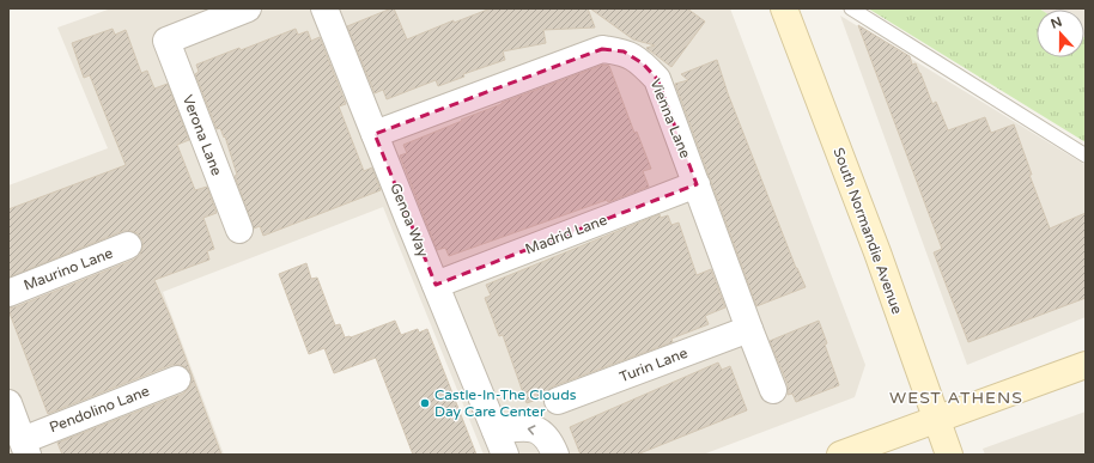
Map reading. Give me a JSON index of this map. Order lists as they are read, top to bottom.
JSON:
{
  "streets": {
    "main road": ["South Normandie Avenue"],
    "street": [
      "Vienna Lane",
      "Verona Lane",
      "Genoa Way",
      "Madrid Lane",
      "Maurino Lane",
      "Turin Lane",
      "Pendolino Lane"
    ]
  },
  "crossings": [
    ["Vienna Lane", "Genoa Way"],
    ["Vienna Lane", "Madrid Lane"],
    ["Vienna Lane", "Turin Lane"],
    ["Genoa Way", "Madrid Lane"]
  ],
  "districts": ["WEST ATHENS"],
  "places": ["Castle-In-The Clouds Day Care Center"],
  "north": "top"
}
